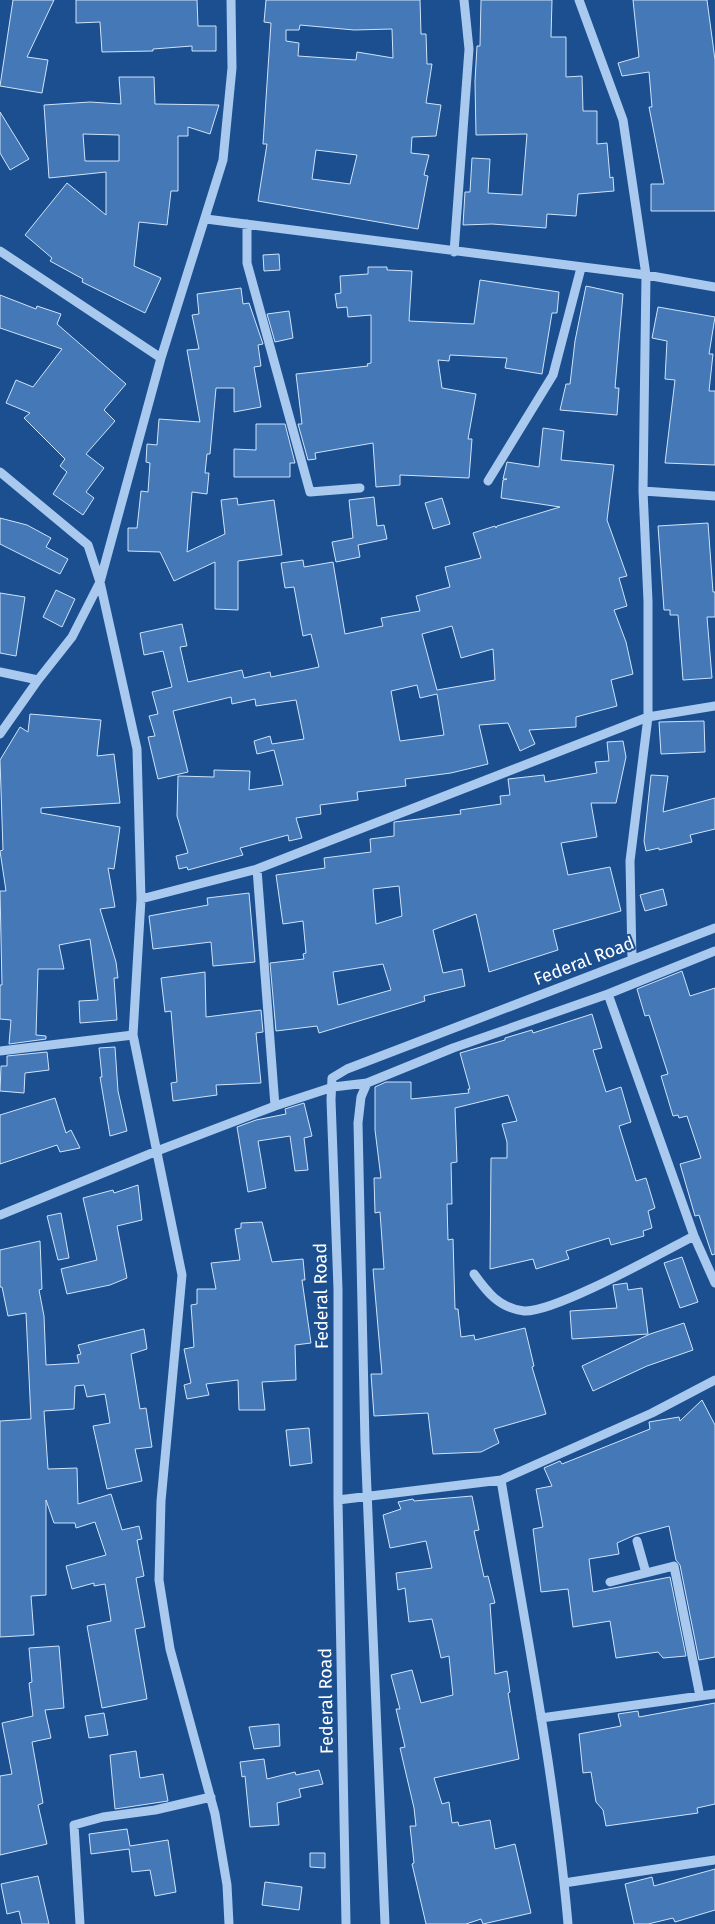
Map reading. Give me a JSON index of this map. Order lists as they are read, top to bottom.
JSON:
{
  "streets": {
    "street": ["Federal Road"]
  }
}
